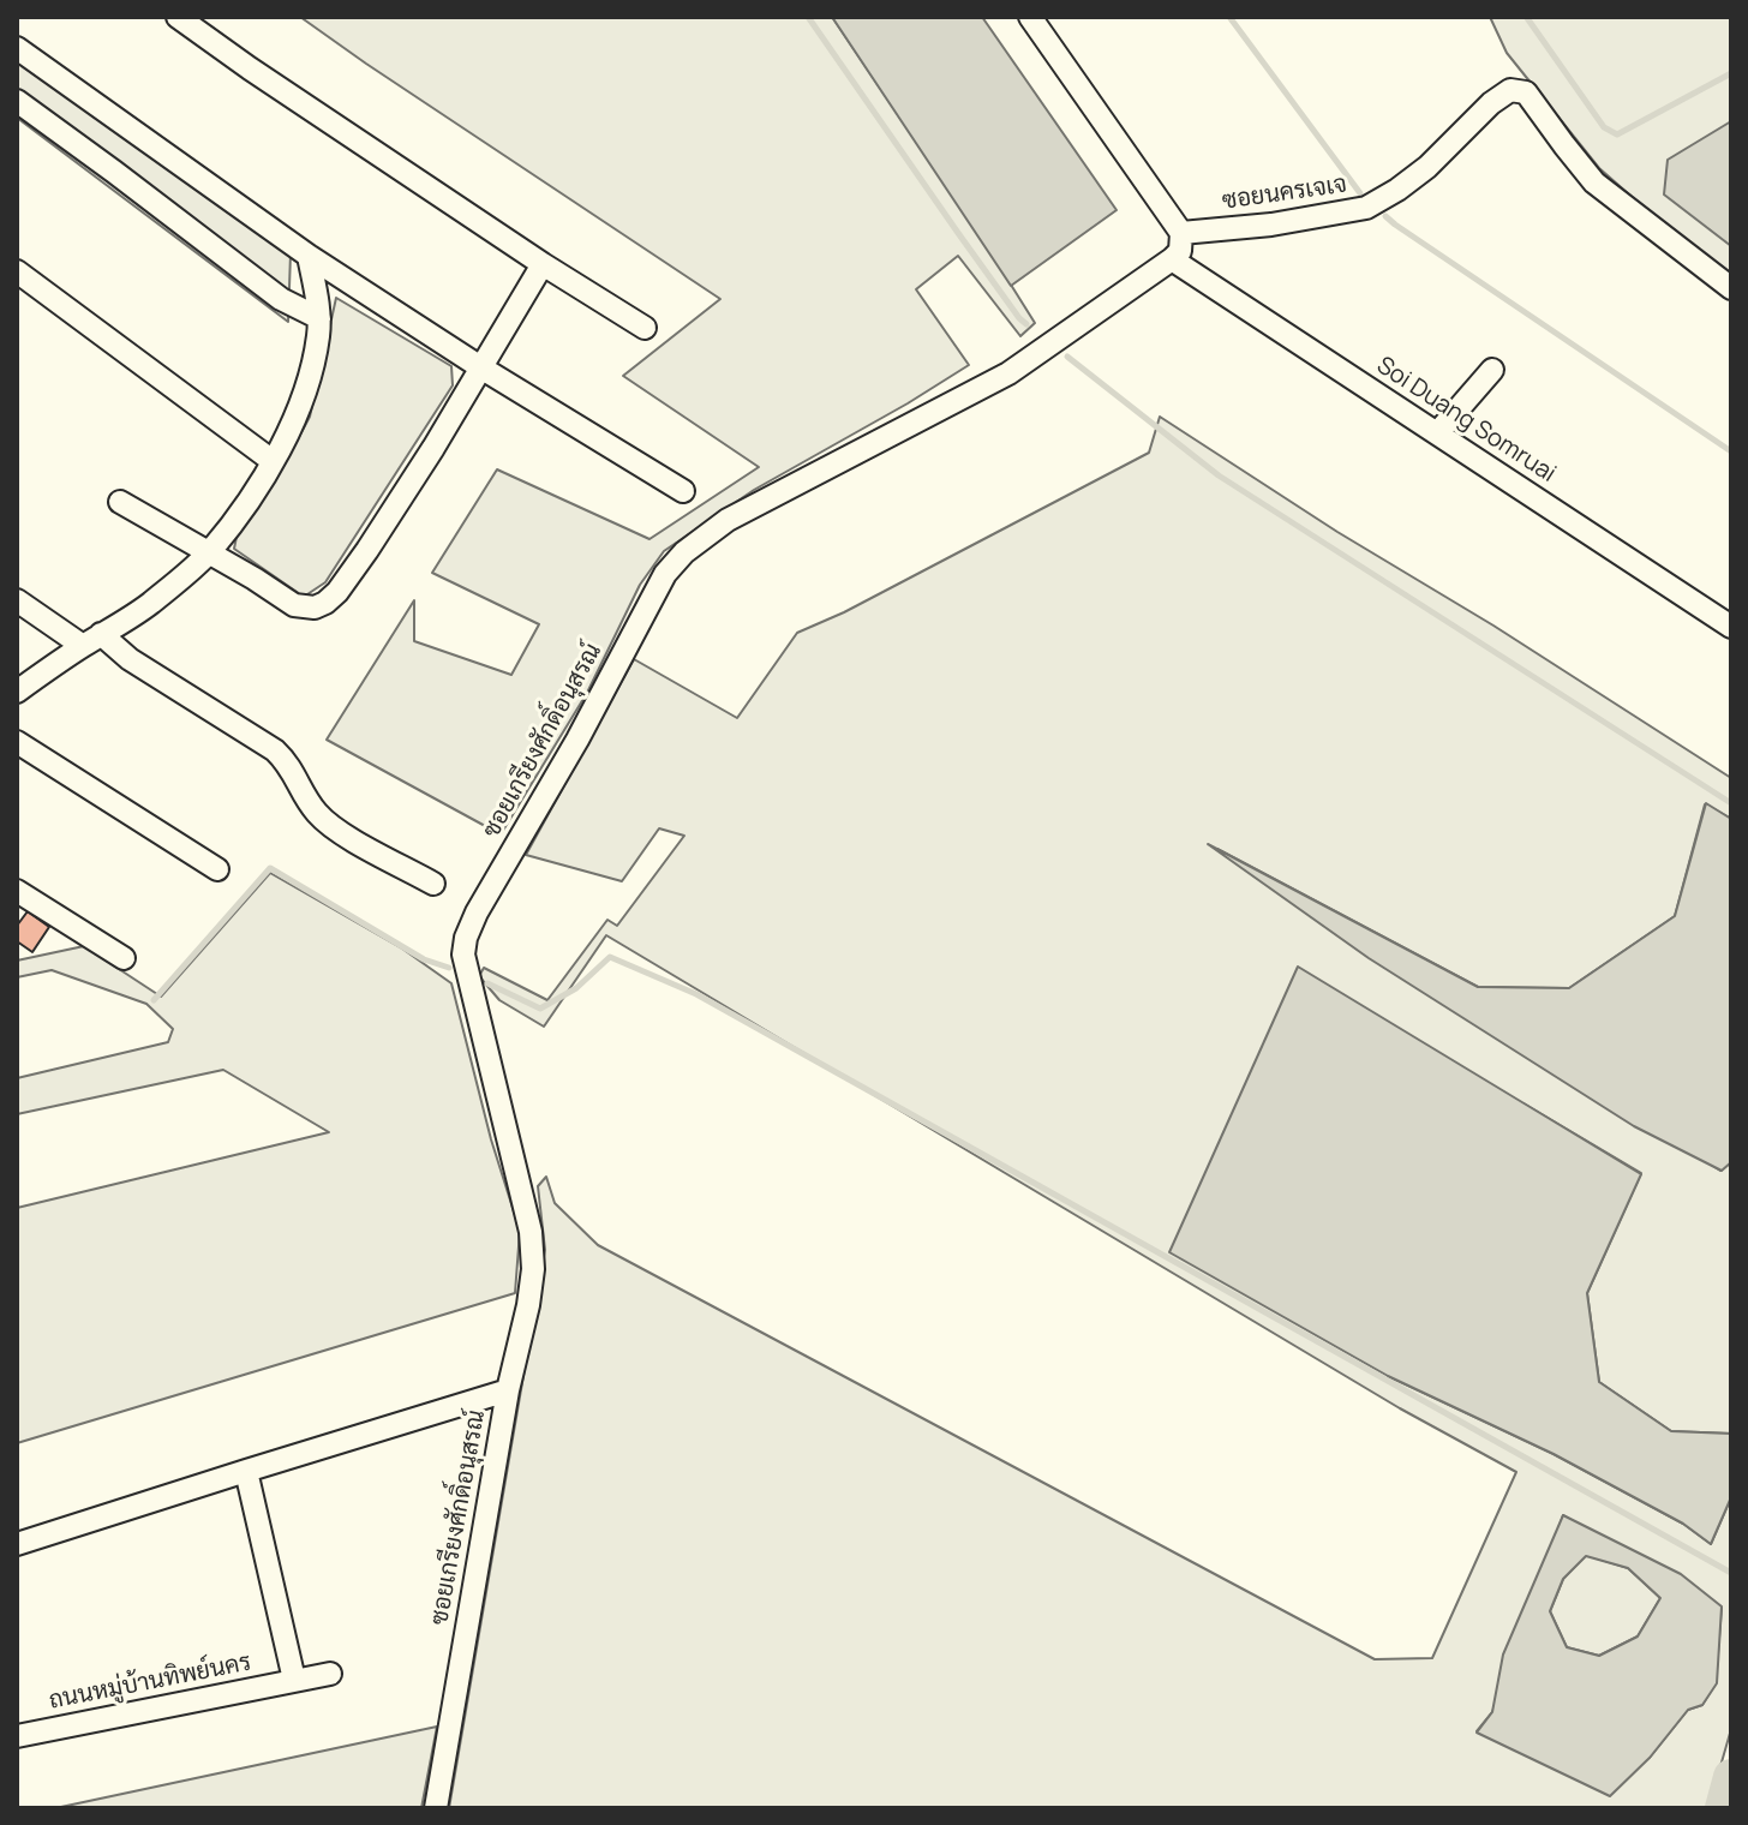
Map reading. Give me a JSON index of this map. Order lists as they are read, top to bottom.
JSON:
{
  "streets": {
    "street": [
      "ซอยนครเจเจ",
      "Soi Duang Somruai",
      "ซอยเกรียงศักดิ์อนุสรณ์",
      "ถนนหมู่บ้านทิพย์นคร"
    ]
  },
  "crossings": [
    ["Soi Duang Somruai", "ซอยเกรียงศักดิ์อนุสรณ์"]
  ]
}
